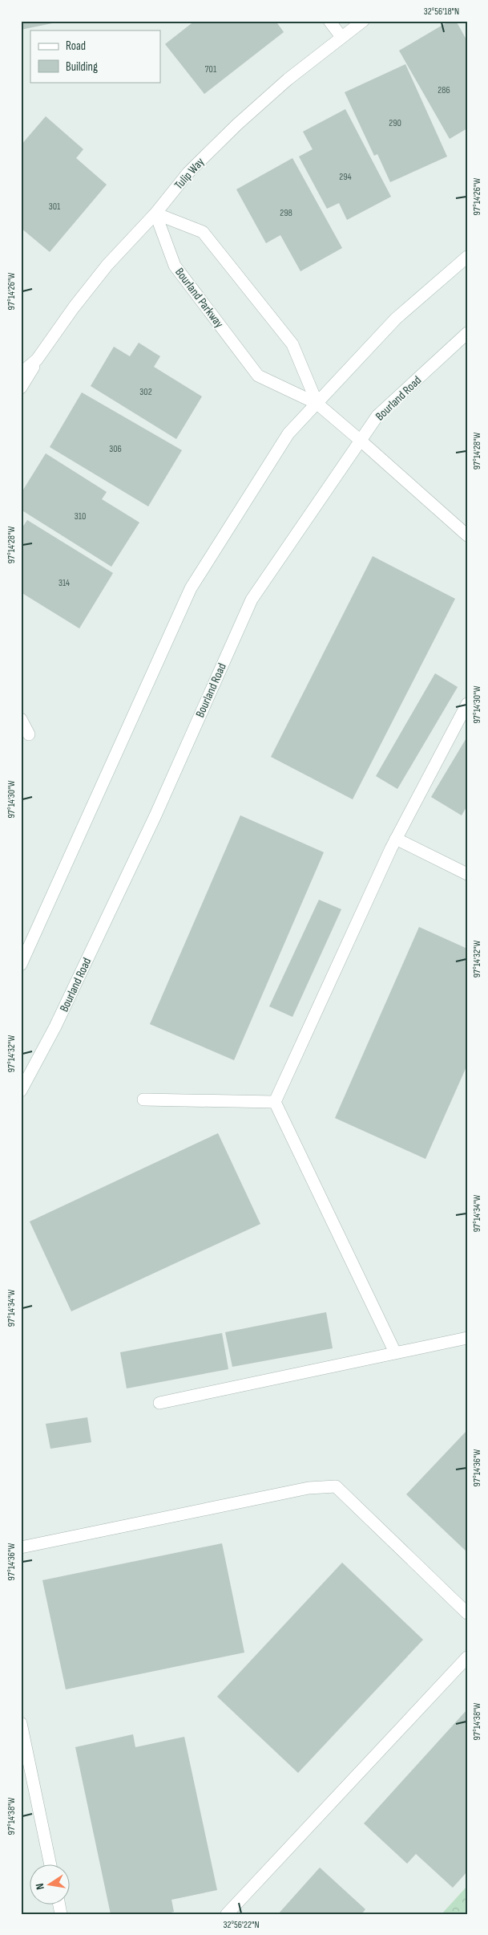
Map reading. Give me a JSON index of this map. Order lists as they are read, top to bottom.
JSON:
{
  "streets": {
    "main road": ["Tulip Way", "Bourland Parkway", "Bourland Road"]
  },
  "crossings": [
    ["Tulip Way", "Bourland Parkway"],
    ["Bourland Parkway", "Bourland Road"]
  ],
  "house_numbers": [
    "701",
    "286",
    "290",
    "294",
    "301",
    "298",
    "302",
    "306",
    "310",
    "314"
  ],
  "legend": ["Road", "Building"],
  "north": "left",
  "coordinates": [
    "32°56'18\"N",
    "97°14'26\"W",
    "97°14'28\"W",
    "97°14'30\"W",
    "97°14'32\"W",
    "97°14'34\"W",
    "97°14'36\"W",
    "97°14'38\"W",
    "32°56'22\"N"
  ]
}
